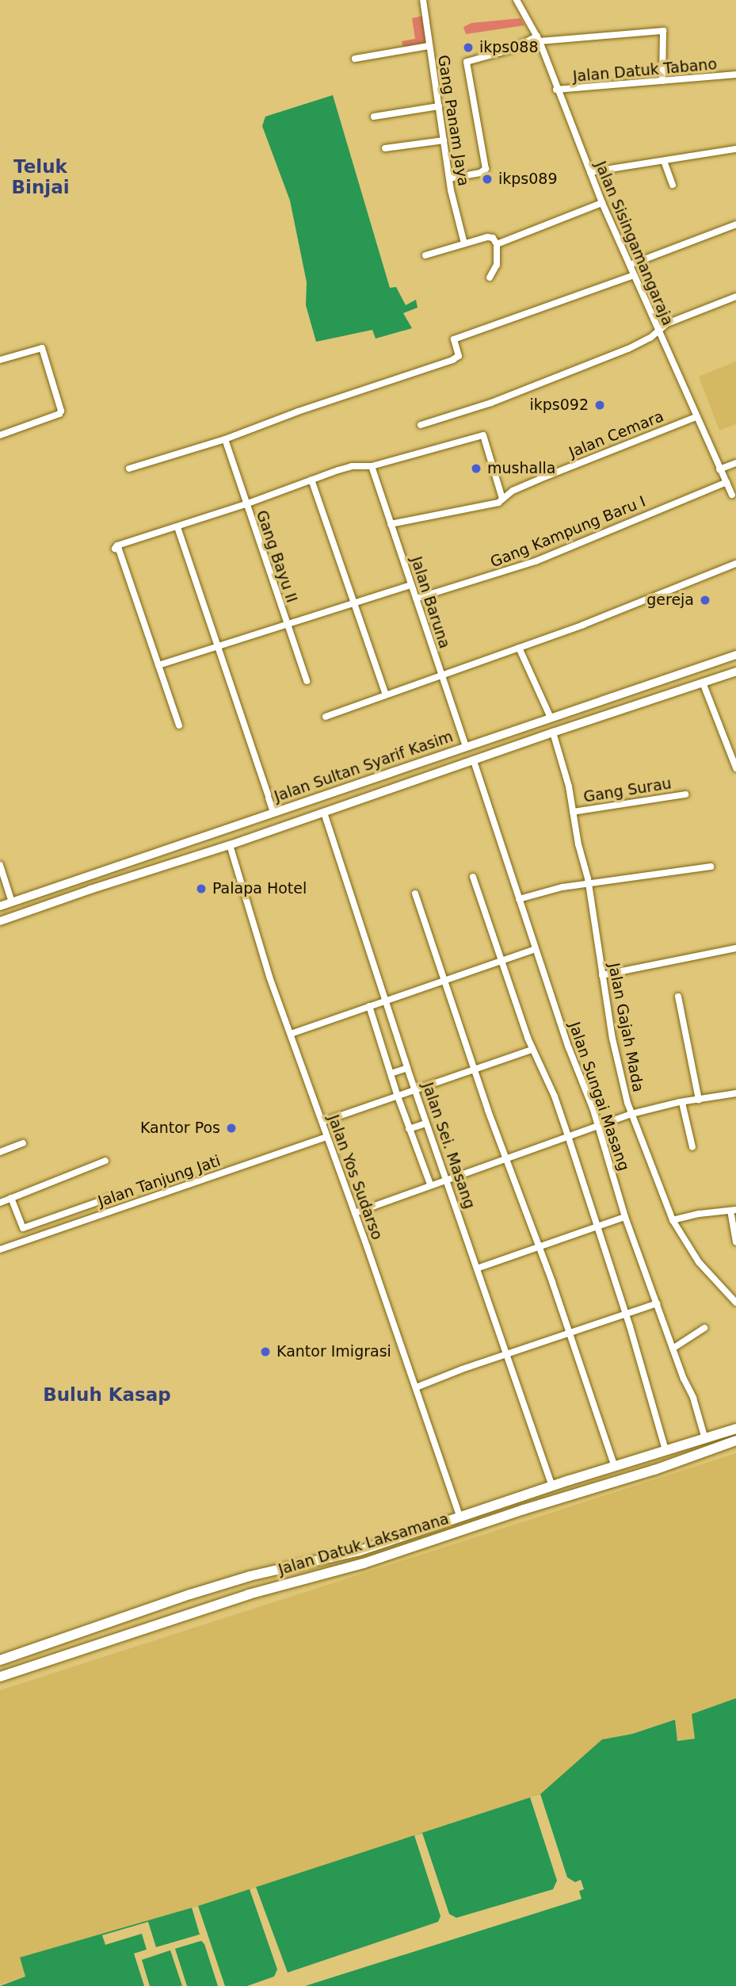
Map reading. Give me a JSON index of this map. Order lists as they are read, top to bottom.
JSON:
{
  "streets": {
    "highway": ["Jalan Datuk Laksamana"],
    "street": [
      "Jalan Datuk Tabano",
      "Gang Panam Jaya",
      "Jalan Sisingamangaraja",
      "Jalan Cemara",
      "Gang Kampung Baru I",
      "Gang Bayu II",
      "Jalan Baruna",
      "Jalan Sultan Syarif Kasim",
      "Gang Surau",
      "Jalan Gajah Mada",
      "Jalan Sungai Masang",
      "Jalan Sei. Masang",
      "Jalan Yos Sudarso",
      "Jalan Tanjung Jati"
    ]
  },
  "crossings": [
    ["Jalan Datuk Tabano", "Jalan Sisingamangaraja"],
    ["Jalan Sisingamangaraja", "Jalan Cemara"],
    ["Jalan Sisingamangaraja", "Gang Kampung Baru I"],
    ["Jalan Cemara", "Jalan Baruna"],
    ["Gang Kampung Baru I", "Jalan Baruna"],
    ["Jalan Baruna", "Jalan Sultan Syarif Kasim"],
    ["Jalan Sultan Syarif Kasim", "Jalan Gajah Mada"],
    ["Jalan Sultan Syarif Kasim", "Jalan Sungai Masang"],
    ["Jalan Sultan Syarif Kasim", "Jalan Sei. Masang"],
    ["Jalan Sultan Syarif Kasim", "Jalan Yos Sudarso"],
    ["Gang Surau", "Jalan Gajah Mada"],
    ["Jalan Sungai Masang", "Jalan Datuk Laksamana"],
    ["Jalan Sei. Masang", "Jalan Datuk Laksamana"],
    ["Jalan Yos Sudarso", "Jalan Tanjung Jati"],
    ["Jalan Yos Sudarso", "Jalan Datuk Laksamana"]
  ],
  "districts": ["Teluk Binjai", "Buluh Kasap"],
  "places": [
    "ikps088",
    "ikps089",
    "ikps092",
    "mushalla",
    "gereja",
    "Palapa Hotel",
    "Kantor Pos",
    "Kantor Imigrasi"
  ]
}
